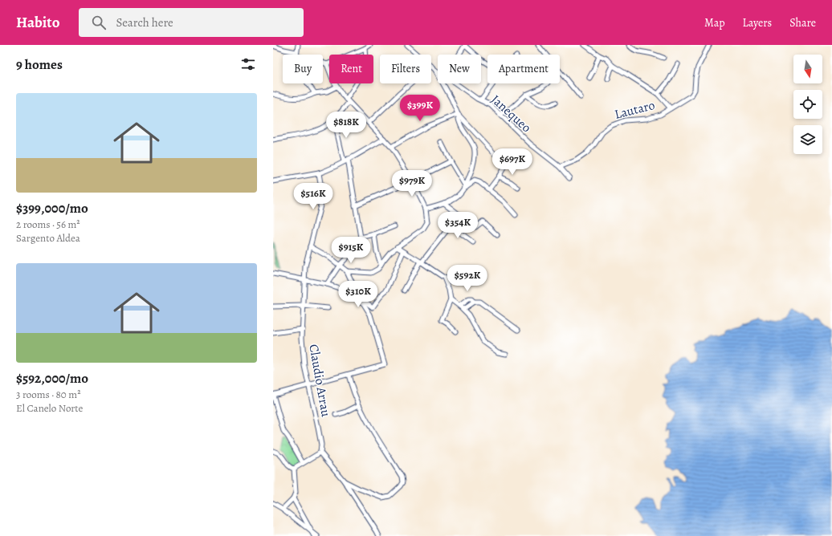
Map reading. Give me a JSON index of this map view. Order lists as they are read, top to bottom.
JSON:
{
  "streets": {
    "street": ["Lautaro", "Janequeo", "Claudio Arrau"]
  },
  "crossings": [
    ["Lautaro", "Janequeo"]
  ],
  "north": "bottom",
  "page": {
    "header": "Habito",
    "search": "Search here",
    "nav": ["Map", "Layers", "Share"],
    "heading": "9 homes",
    "chip": [
      "Buy",
      "Rent",
      "Filters",
      "New",
      "Apartment"
    ],
    "list": [
      {
        "name": "$399,000/mo",
        "note": "2 rooms · 56 m² · Sargento Aldea"
      },
      {
        "name": "$592,000/mo",
        "note": "3 rooms · 80 m² · El Canelo Norte"
      }
    ],
    "price": [
      "$399K",
      "$818K",
      "$697K",
      "$979K",
      "$516K",
      "$354K",
      "$915K",
      "$592K",
      "$310K"
    ]
  }
}
